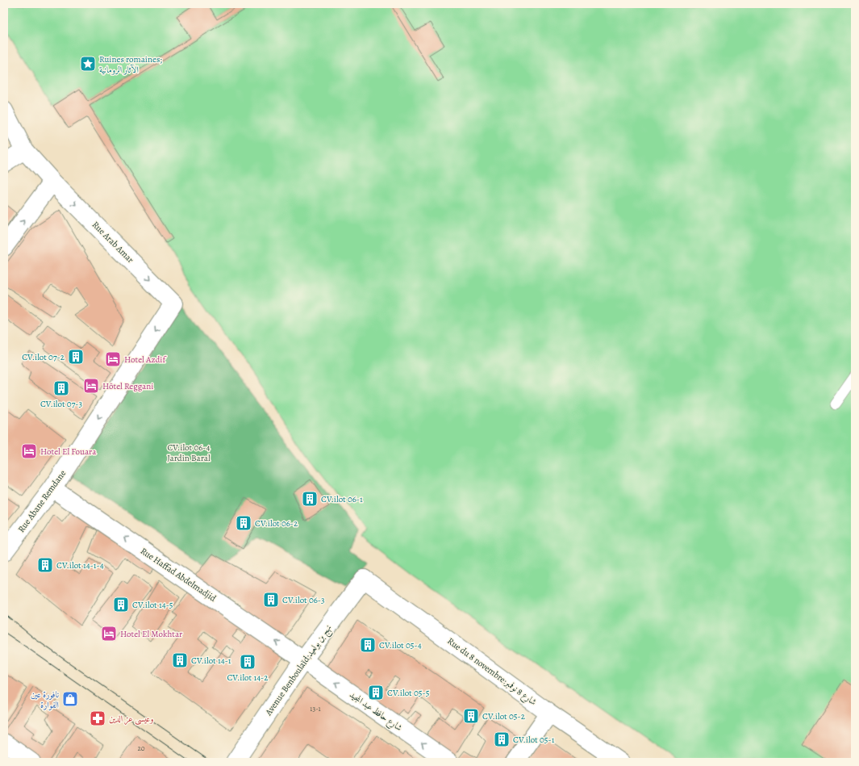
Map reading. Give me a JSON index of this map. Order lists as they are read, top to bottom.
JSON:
{
  "streets": {
    "street": [
      "Rue Arab Amar",
      "Rue Abane Remdane",
      "Rue Haffad Abdelmadjid",
      "Avenue Benboulaïd;نهج بن بولعيد",
      "Rue du 8 novembre;شارع 8 نوفمبر",
      "شارع حافظ عبد المجيد"
    ]
  },
  "crossings": [
    ["Rue Arab Amar", "Rue Abane Remdane"],
    ["Rue Abane Remdane", "Rue Haffad Abdelmadjid"],
    ["Rue Haffad Abdelmadjid", "Avenue Benboulaïd;نهج بن بولعيد"],
    ["Rue Haffad Abdelmadjid", "شارع حافظ عبد المجيد"],
    ["Avenue Benboulaïd;نهج بن بولعيد", "Rue du 8 novembre;شارع 8 نوفمبر"],
    ["Avenue Benboulaïd;نهج بن بولعيد", "شارع حافظ عبد المجيد"]
  ],
  "one_way": [
    "Rue Arab Amar",
    "Rue Abane Remdane",
    "Rue Haffad Abdelmadjid",
    "شارع حافظ عبد المجيد"
  ],
  "parks": ["CV.ilot 06-4 Jardin Baral"],
  "places": {
    "place": ["Ruines romaines; الآثار الرومانية"],
    "building": [
      "CV.ilot 07-2",
      "CV.ilot 07-3",
      "CV.ilot 06-1",
      "CV.ilot 06-2",
      "CV.ilot 14-1-4",
      "CV.ilot 06-3",
      "CV.ilot 14-5",
      "CV.ilot 05-4",
      "CV.ilot 14-1",
      "CV.ilot 14-2",
      "CV.ilot 05-5",
      "CV.ilot 05-2",
      "CV.ilot 05-1"
    ],
    "hotel": [
      "Hotel Azdif",
      "Hôtel Reggani",
      "Hotel El Fouara",
      "Hotel El Mokhtar"
    ],
    "shop": ["نافورة عين الفوارة"],
    "pharmacy": ["وعيسى عز الدين"]
  },
  "house_numbers": ["13-1", "20"]
}
